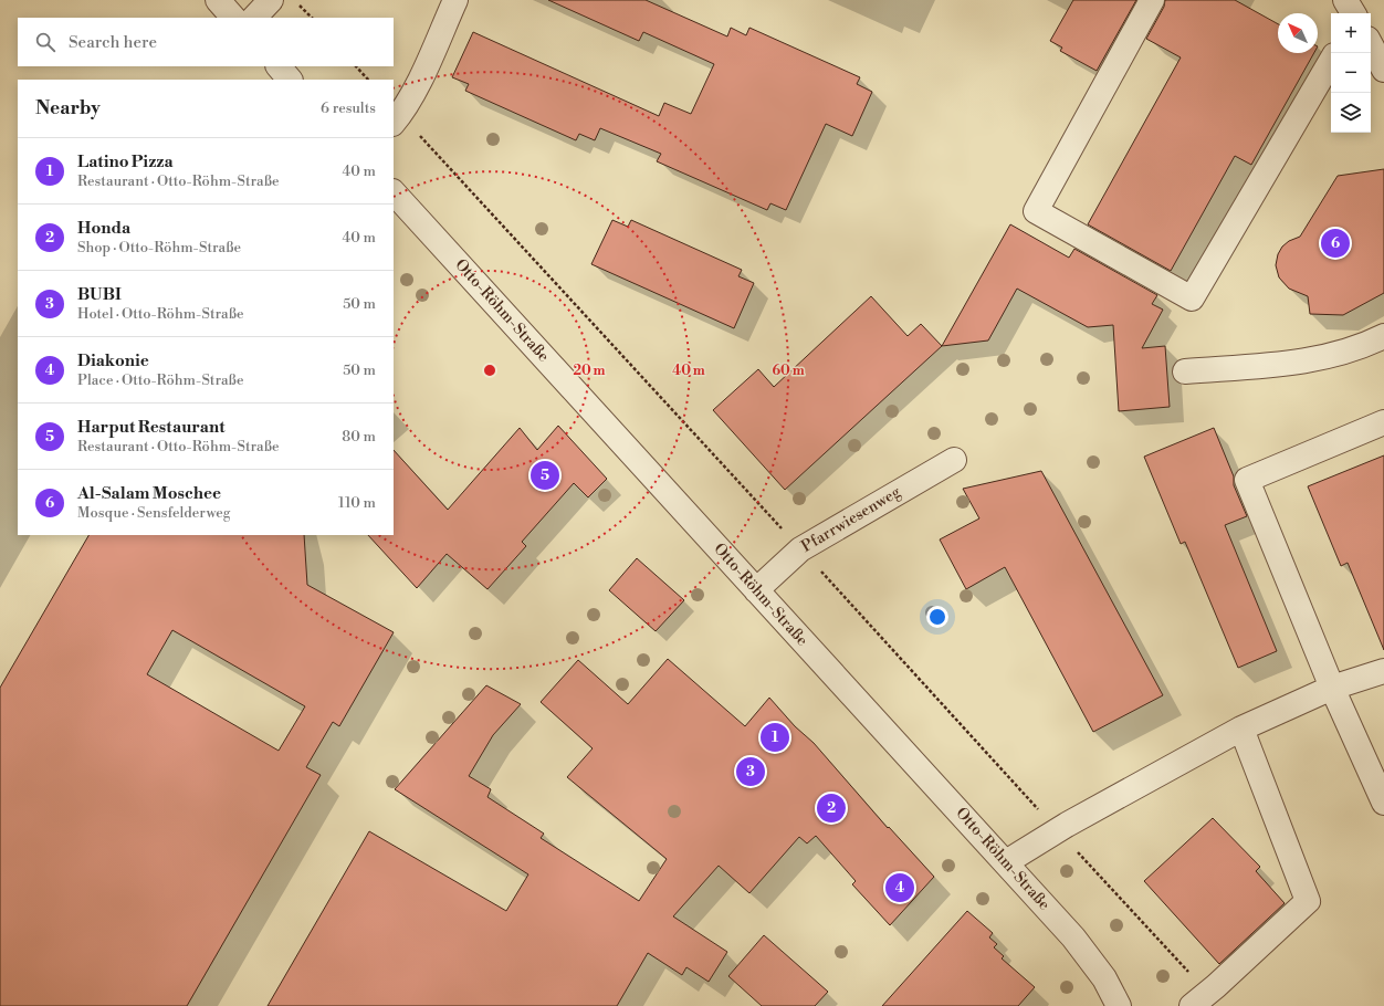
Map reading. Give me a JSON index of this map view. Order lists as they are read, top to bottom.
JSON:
{
  "streets": {
    "street": ["Otto-Röhm-Straße", "Pfarrwiesenweg"]
  },
  "crossings": [
    ["Otto-Röhm-Straße", "Pfarrwiesenweg"]
  ],
  "north": "top left",
  "page": {
    "map_buttons": ["+", "−"],
    "search": "Search here",
    "heading": ["Nearby", "6 results"],
    "list": [
      {
        "mark": "1",
        "name": "Latino Pizza",
        "note": "Restaurant · Otto-Röhm-Straße",
        "value": "40 m"
      },
      {
        "mark": "2",
        "name": "Honda",
        "note": "Shop · Otto-Röhm-Straße",
        "value": "40 m"
      },
      {
        "mark": "3",
        "name": "BUBI",
        "note": "Hotel · Otto-Röhm-Straße",
        "value": "50 m"
      },
      {
        "mark": "4",
        "name": "Diakonie",
        "note": "Place · Otto-Röhm-Straße",
        "value": "50 m"
      },
      {
        "mark": "5",
        "name": "Harput Restaurant",
        "note": "Restaurant · Otto-Röhm-Straße",
        "value": "80 m"
      },
      {
        "mark": "6",
        "name": "Al-Salam Moschee",
        "note": "Mosque · Sensfelderweg",
        "value": "110 m"
      }
    ],
    "pins": [
      "6",
      "5",
      "1",
      "3",
      "2",
      "4"
    ]
  },
  "rings": ["20 m", "40 m", "60 m"]
}
